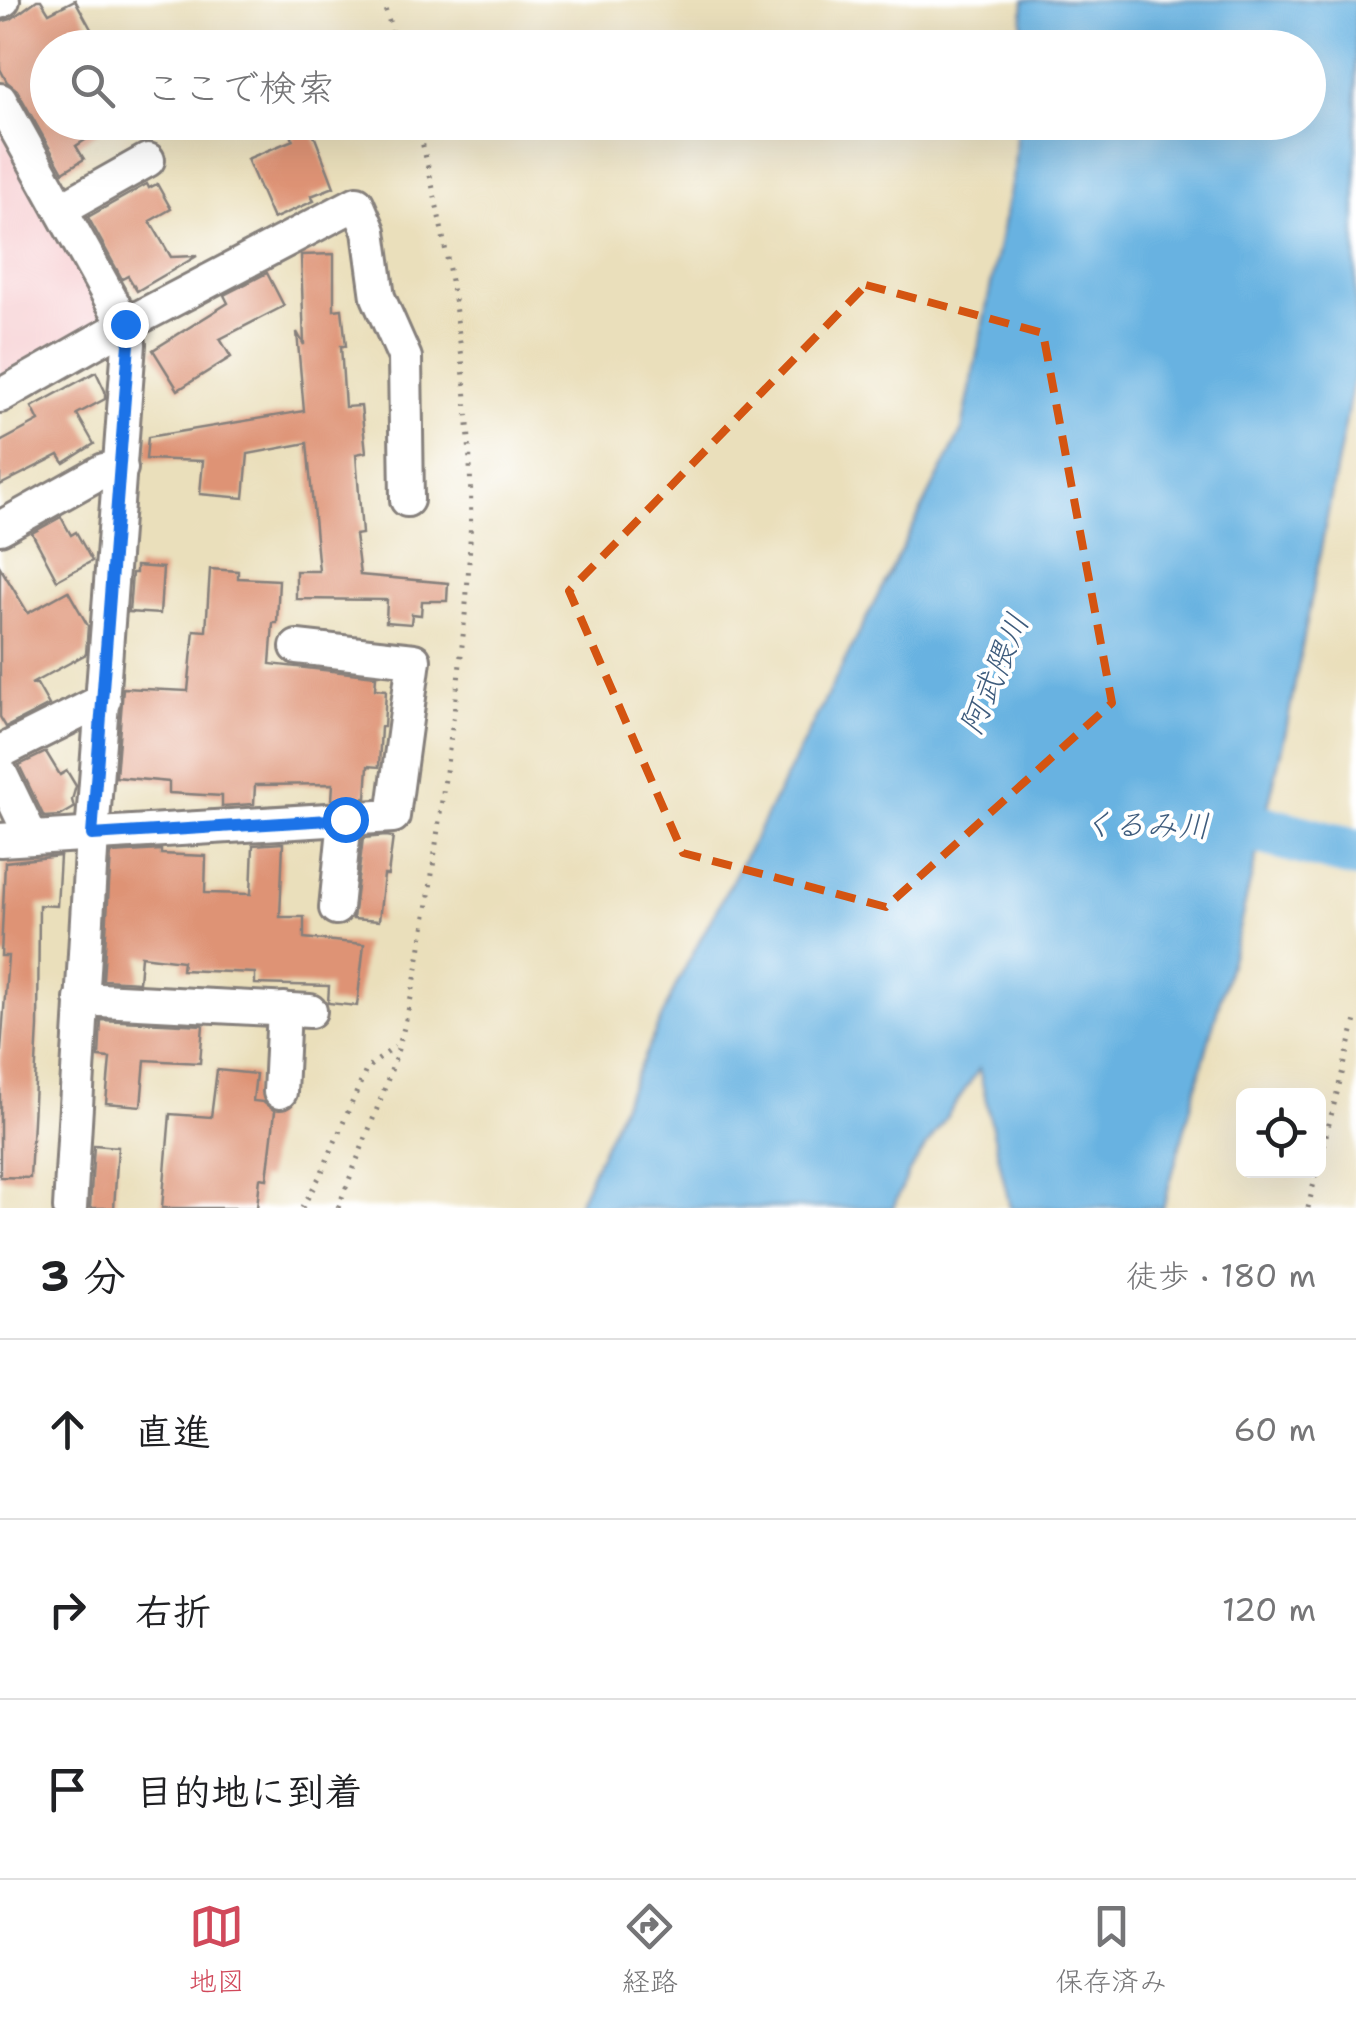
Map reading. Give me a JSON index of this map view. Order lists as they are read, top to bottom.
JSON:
{
  "water": ["阿武隈川", "くるみ川"],
  "page": {
    "search": "ここで検索",
    "heading": ["3 分", "徒歩 · 180 m"],
    "list": [
      ["直進", "60 m"],
      ["右折", "120 m"],
      "目的地に到着"
    ],
    "nav": ["地図", "経路", "保存済み"]
  }
}
